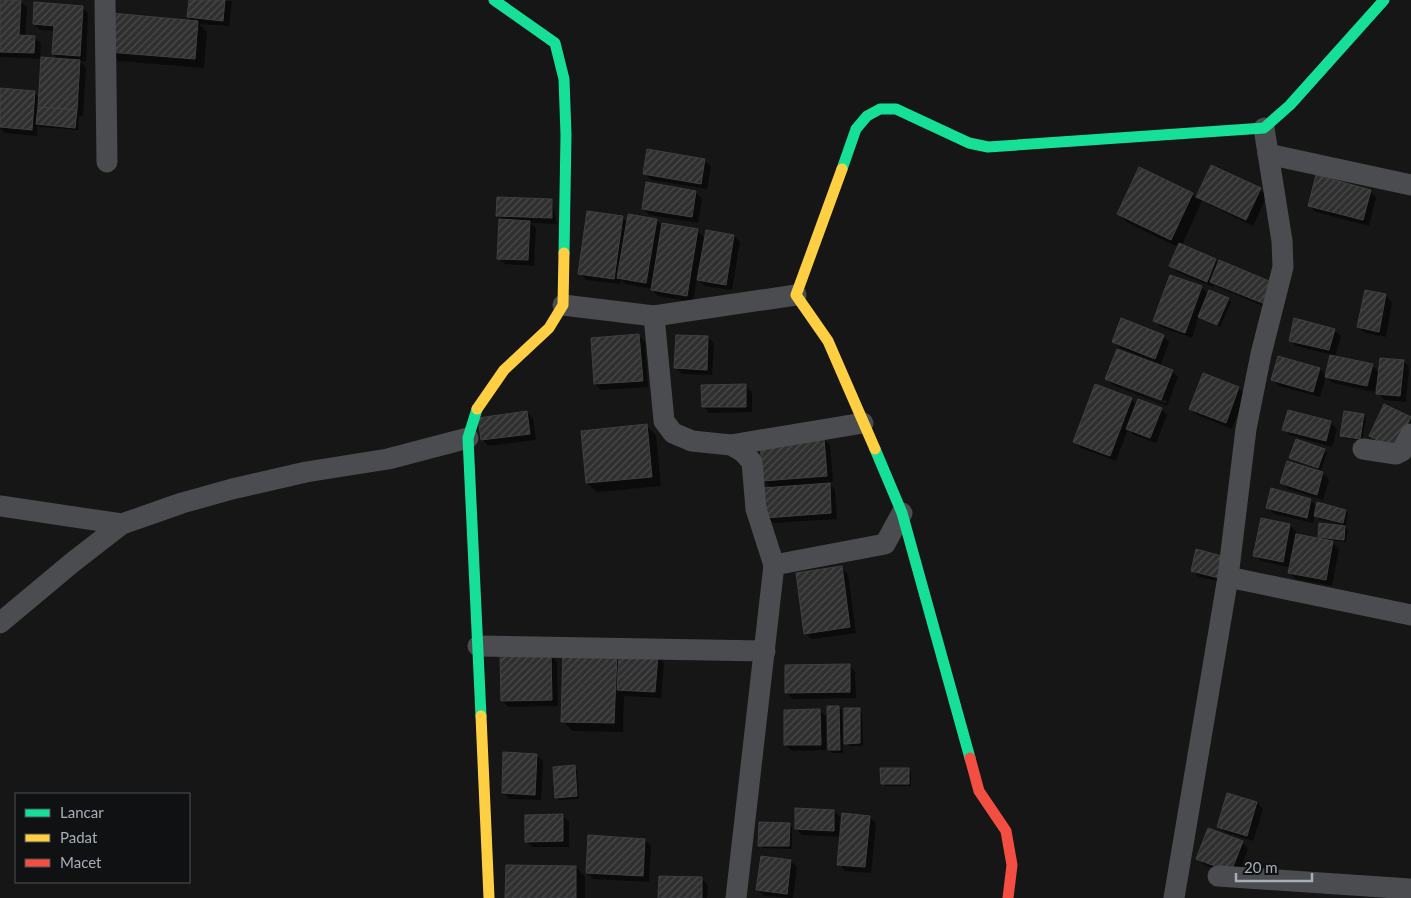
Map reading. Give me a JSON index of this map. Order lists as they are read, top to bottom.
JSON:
{
  "legend": ["Lancar", "Padat", "Macet"],
  "scale_bar": "20 m"
}
